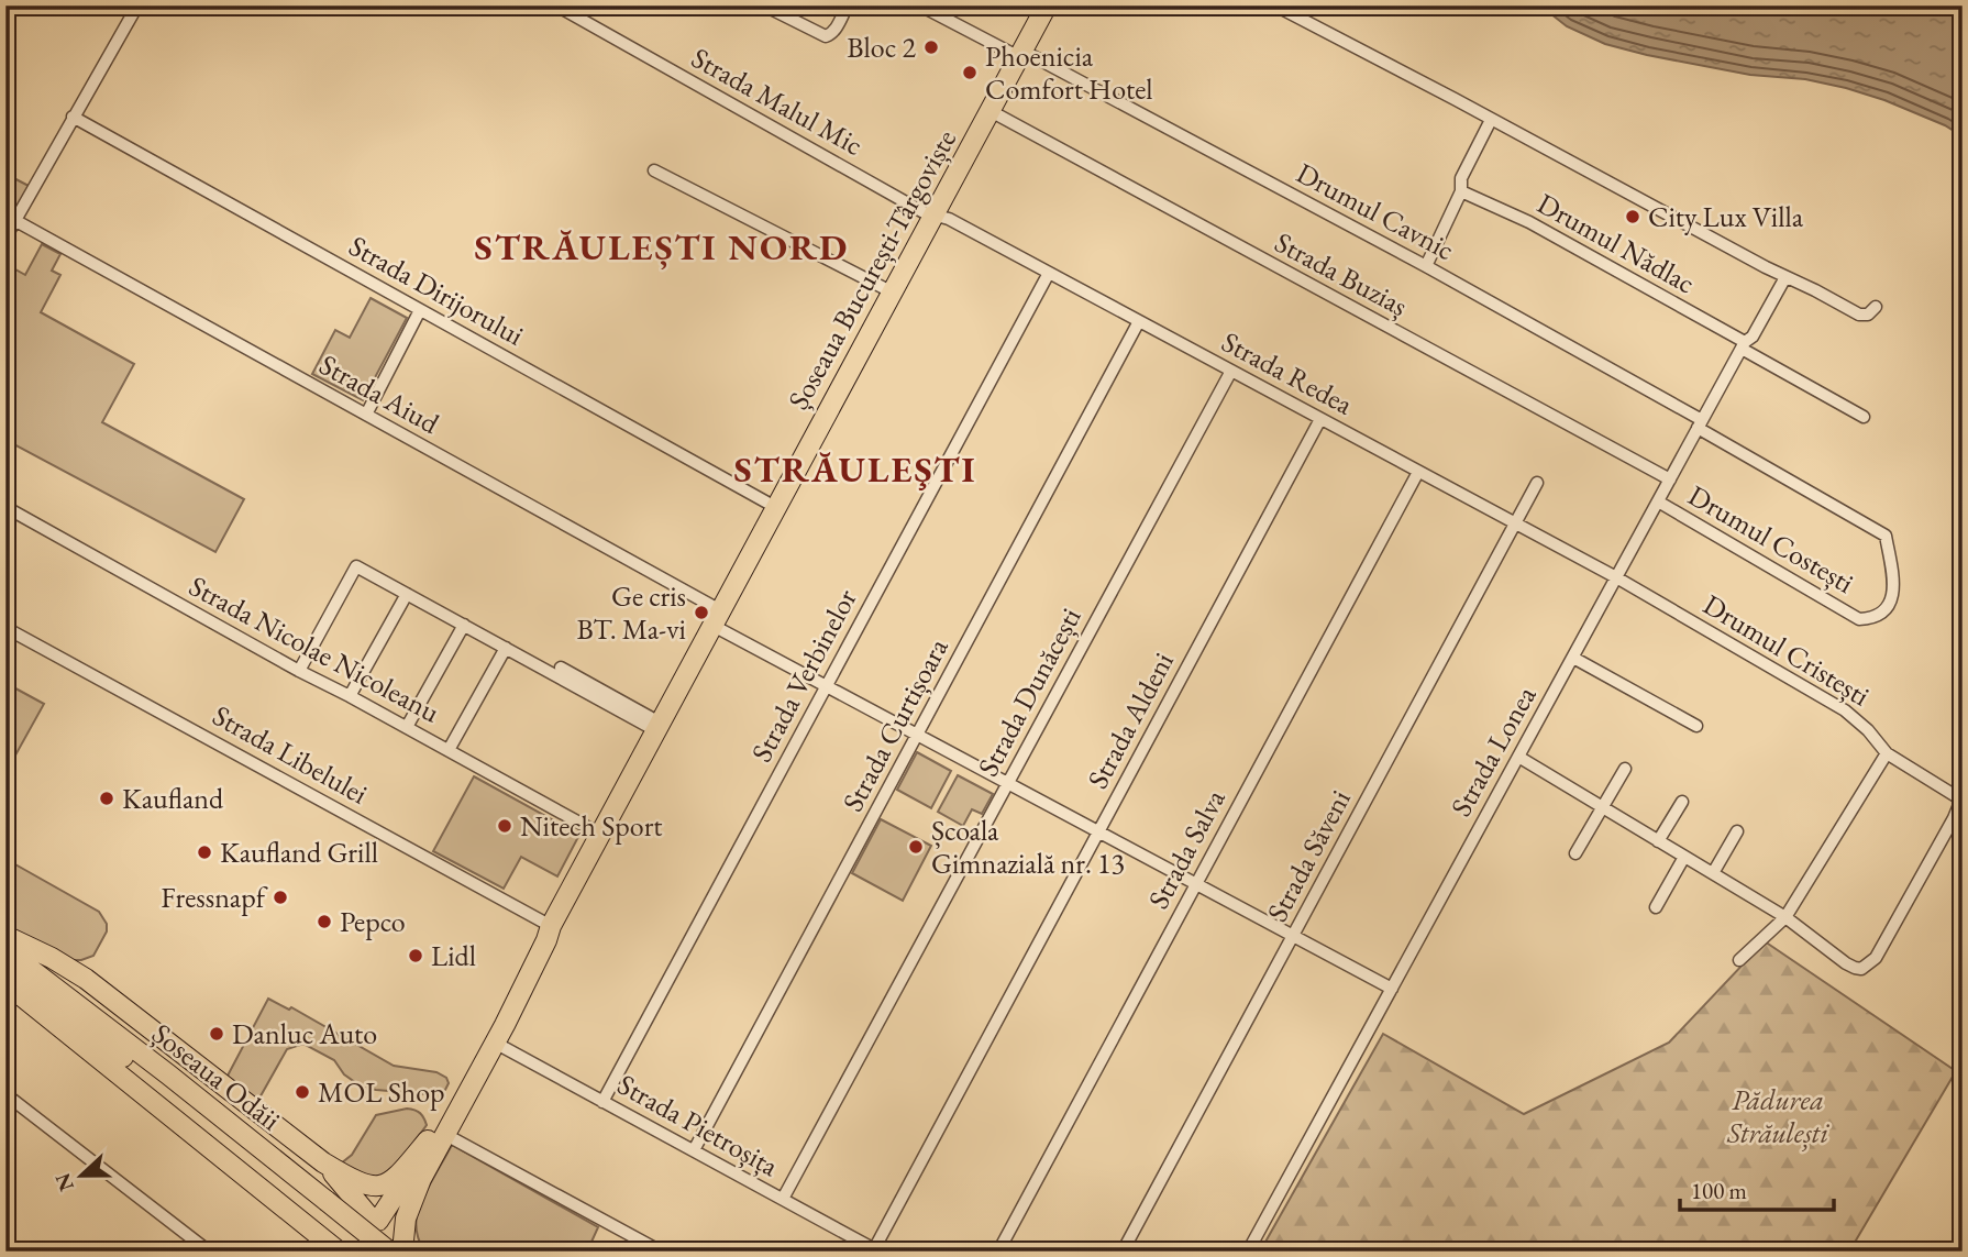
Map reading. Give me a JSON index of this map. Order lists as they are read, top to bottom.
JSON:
{
  "streets": {
    "main road": ["Șoseaua București-Târgoviște", "Șoseaua Odăii"],
    "street": [
      "Strada Malul Mic",
      "Drumul Cavnic",
      "Drumul Nădlac",
      "Strada Buziaș",
      "Strada Dirijorului",
      "Strada Redea",
      "Strada Aiud",
      "Drumul Costești",
      "Strada Nicolae Nicoleanu",
      "Drumul Cristești",
      "Strada Verbinelor",
      "Strada Dunăcești",
      "Strada Aldeni",
      "Strada Curtișoara",
      "Strada Lonea",
      "Strada Libelulei",
      "Strada Salva",
      "Strada Săveni",
      "Strada Pietroșița"
    ]
  },
  "crossings": [
    ["Strada Malul Mic", "Șoseaua București-Târgoviște"],
    ["Strada Malul Mic", "Strada Redea"],
    ["Drumul Cavnic", "Șoseaua București-Târgoviște"],
    ["Drumul Cavnic", "Drumul Costești"],
    ["Drumul Cavnic", "Strada Lonea"],
    ["Drumul Nădlac", "Strada Lonea"],
    ["Șoseaua București-Târgoviște", "Strada Buziaș"],
    ["Șoseaua București-Târgoviște", "Strada Dirijorului"],
    ["Șoseaua București-Târgoviște", "Strada Redea"],
    ["Șoseaua București-Târgoviște", "Strada Aiud"],
    ["Șoseaua București-Târgoviște", "Strada Nicolae Nicoleanu"],
    ["Șoseaua București-Târgoviște", "Strada Libelulei"],
    ["Șoseaua București-Târgoviște", "Șoseaua Odăii"],
    ["Șoseaua București-Târgoviște", "Strada Pietroșița"],
    ["Strada Buziaș", "Strada Lonea"],
    ["Strada Redea", "Drumul Cristești"],
    ["Strada Redea", "Strada Verbinelor"],
    ["Strada Redea", "Strada Dunăcești"],
    ["Strada Redea", "Strada Aldeni"],
    ["Strada Redea", "Strada Curtișoara"],
    ["Strada Redea", "Strada Lonea"],
    ["Strada Redea", "Strada Salva"],
    ["Strada Redea", "Strada Săveni"],
    ["Strada Aiud", "Strada Verbinelor"],
    ["Strada Aiud", "Strada Dunăcești"],
    ["Strada Aiud", "Strada Aldeni"],
    ["Strada Aiud", "Strada Curtișoara"],
    ["Strada Aiud", "Strada Lonea"],
    ["Strada Aiud", "Strada Salva"],
    ["Strada Aiud", "Strada Săveni"],
    ["Drumul Costești", "Strada Lonea"],
    ["Drumul Cristești", "Strada Lonea"],
    ["Strada Verbinelor", "Strada Pietroșița"],
    ["Strada Dunăcești", "Strada Pietroșița"],
    ["Strada Aldeni", "Strada Pietroșița"],
    ["Strada Curtișoara", "Strada Pietroșița"]
  ],
  "districts": ["STRĂULEȘTI NORD", "STRĂULEŞTI"],
  "parks": ["Pădurea Străulești"],
  "places": [
    "Bloc 2",
    "Phoenicia Comfort Hotel",
    "City Lux Villa",
    "Ge cris BT. Ma-vi",
    "Kaufland",
    "Nitech Sport",
    "Școala Gimnazială nr. 13",
    "Kaufland Grill",
    "Fressnapf",
    "Pepco",
    "Lidl",
    "Danluc Auto",
    "MOL Shop"
  ],
  "scale_bar": "100 m",
  "north": "left"
}
